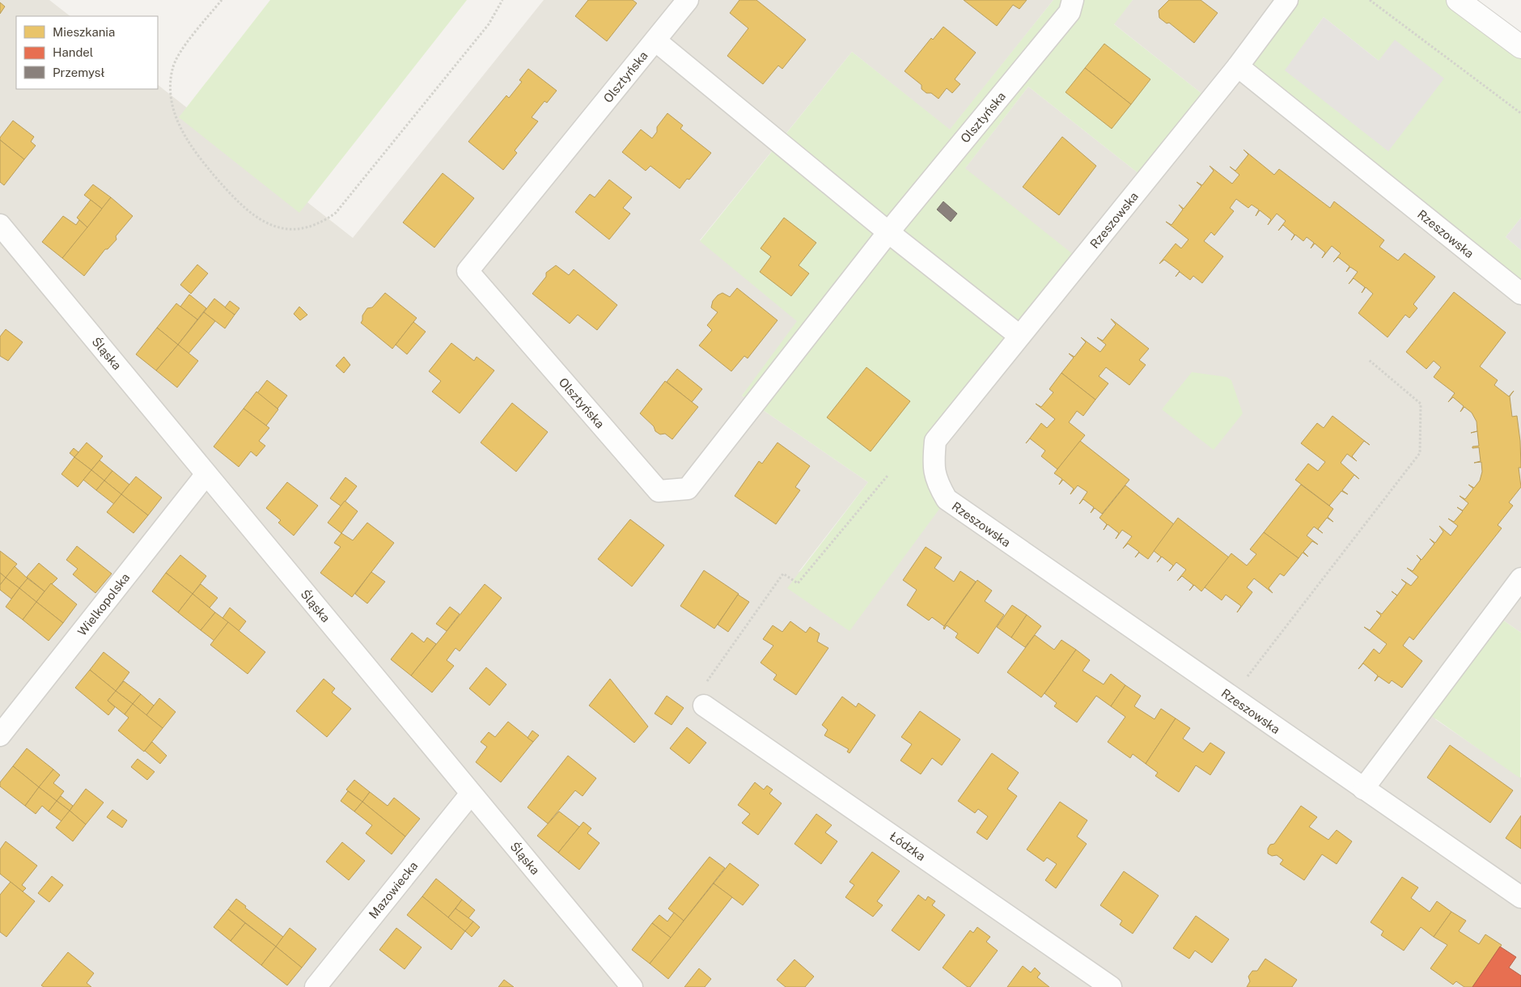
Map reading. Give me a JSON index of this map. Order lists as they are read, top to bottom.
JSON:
{
  "streets": {
    "street": [
      "Olsztyńska",
      "Rzeszowska",
      "Śląska",
      "Wielkopolska",
      "Łódzka",
      "Mazowiecka"
    ]
  },
  "crossings": [
    ["Olsztyńska", "Rzeszowska"],
    ["Śląska", "Wielkopolska"],
    ["Śląska", "Mazowiecka"]
  ],
  "legend": ["Mieszkania", "Handel", "Przemysł"]
}
